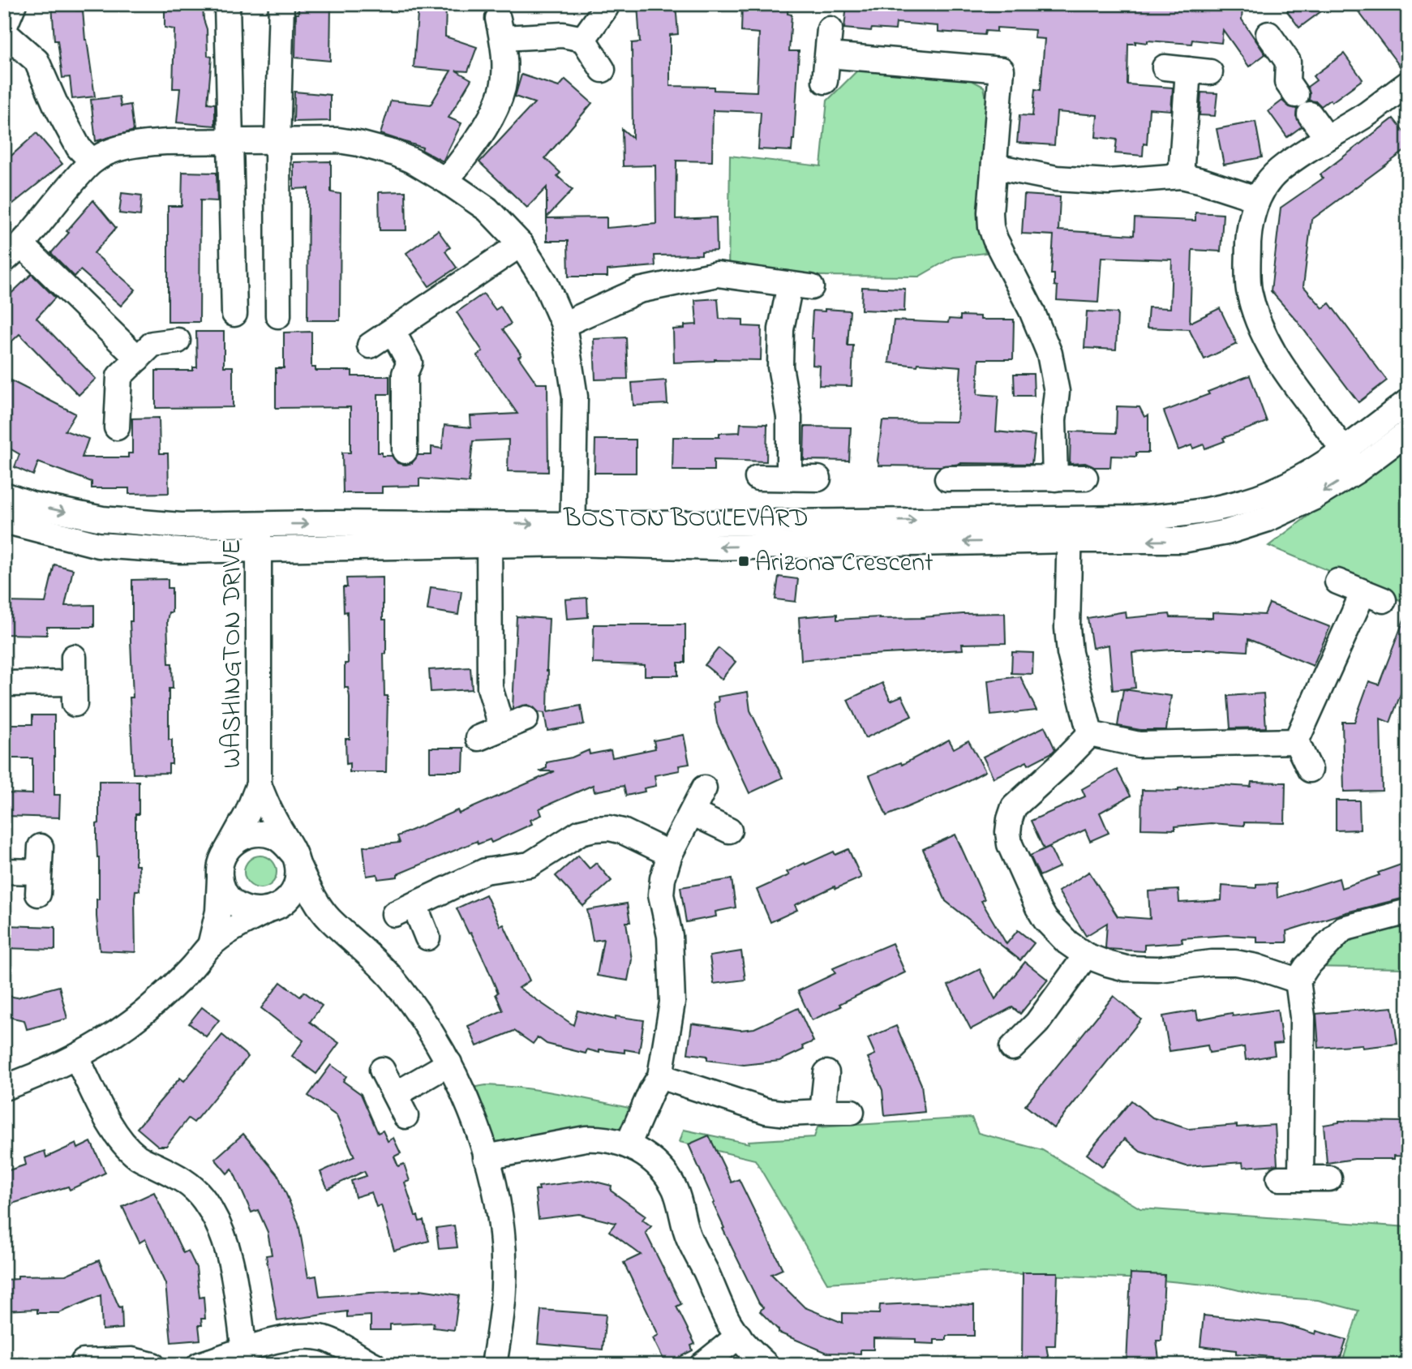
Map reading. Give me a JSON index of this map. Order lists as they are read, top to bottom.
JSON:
{
  "streets": {
    "street": ["BOSTON BOULEVARD", "WASHINGTON DRIVE"]
  },
  "crossings": [
    ["BOSTON BOULEVARD", "WASHINGTON DRIVE"]
  ],
  "places": {
    "transit": ["Arizona Crescent"]
  }
}
